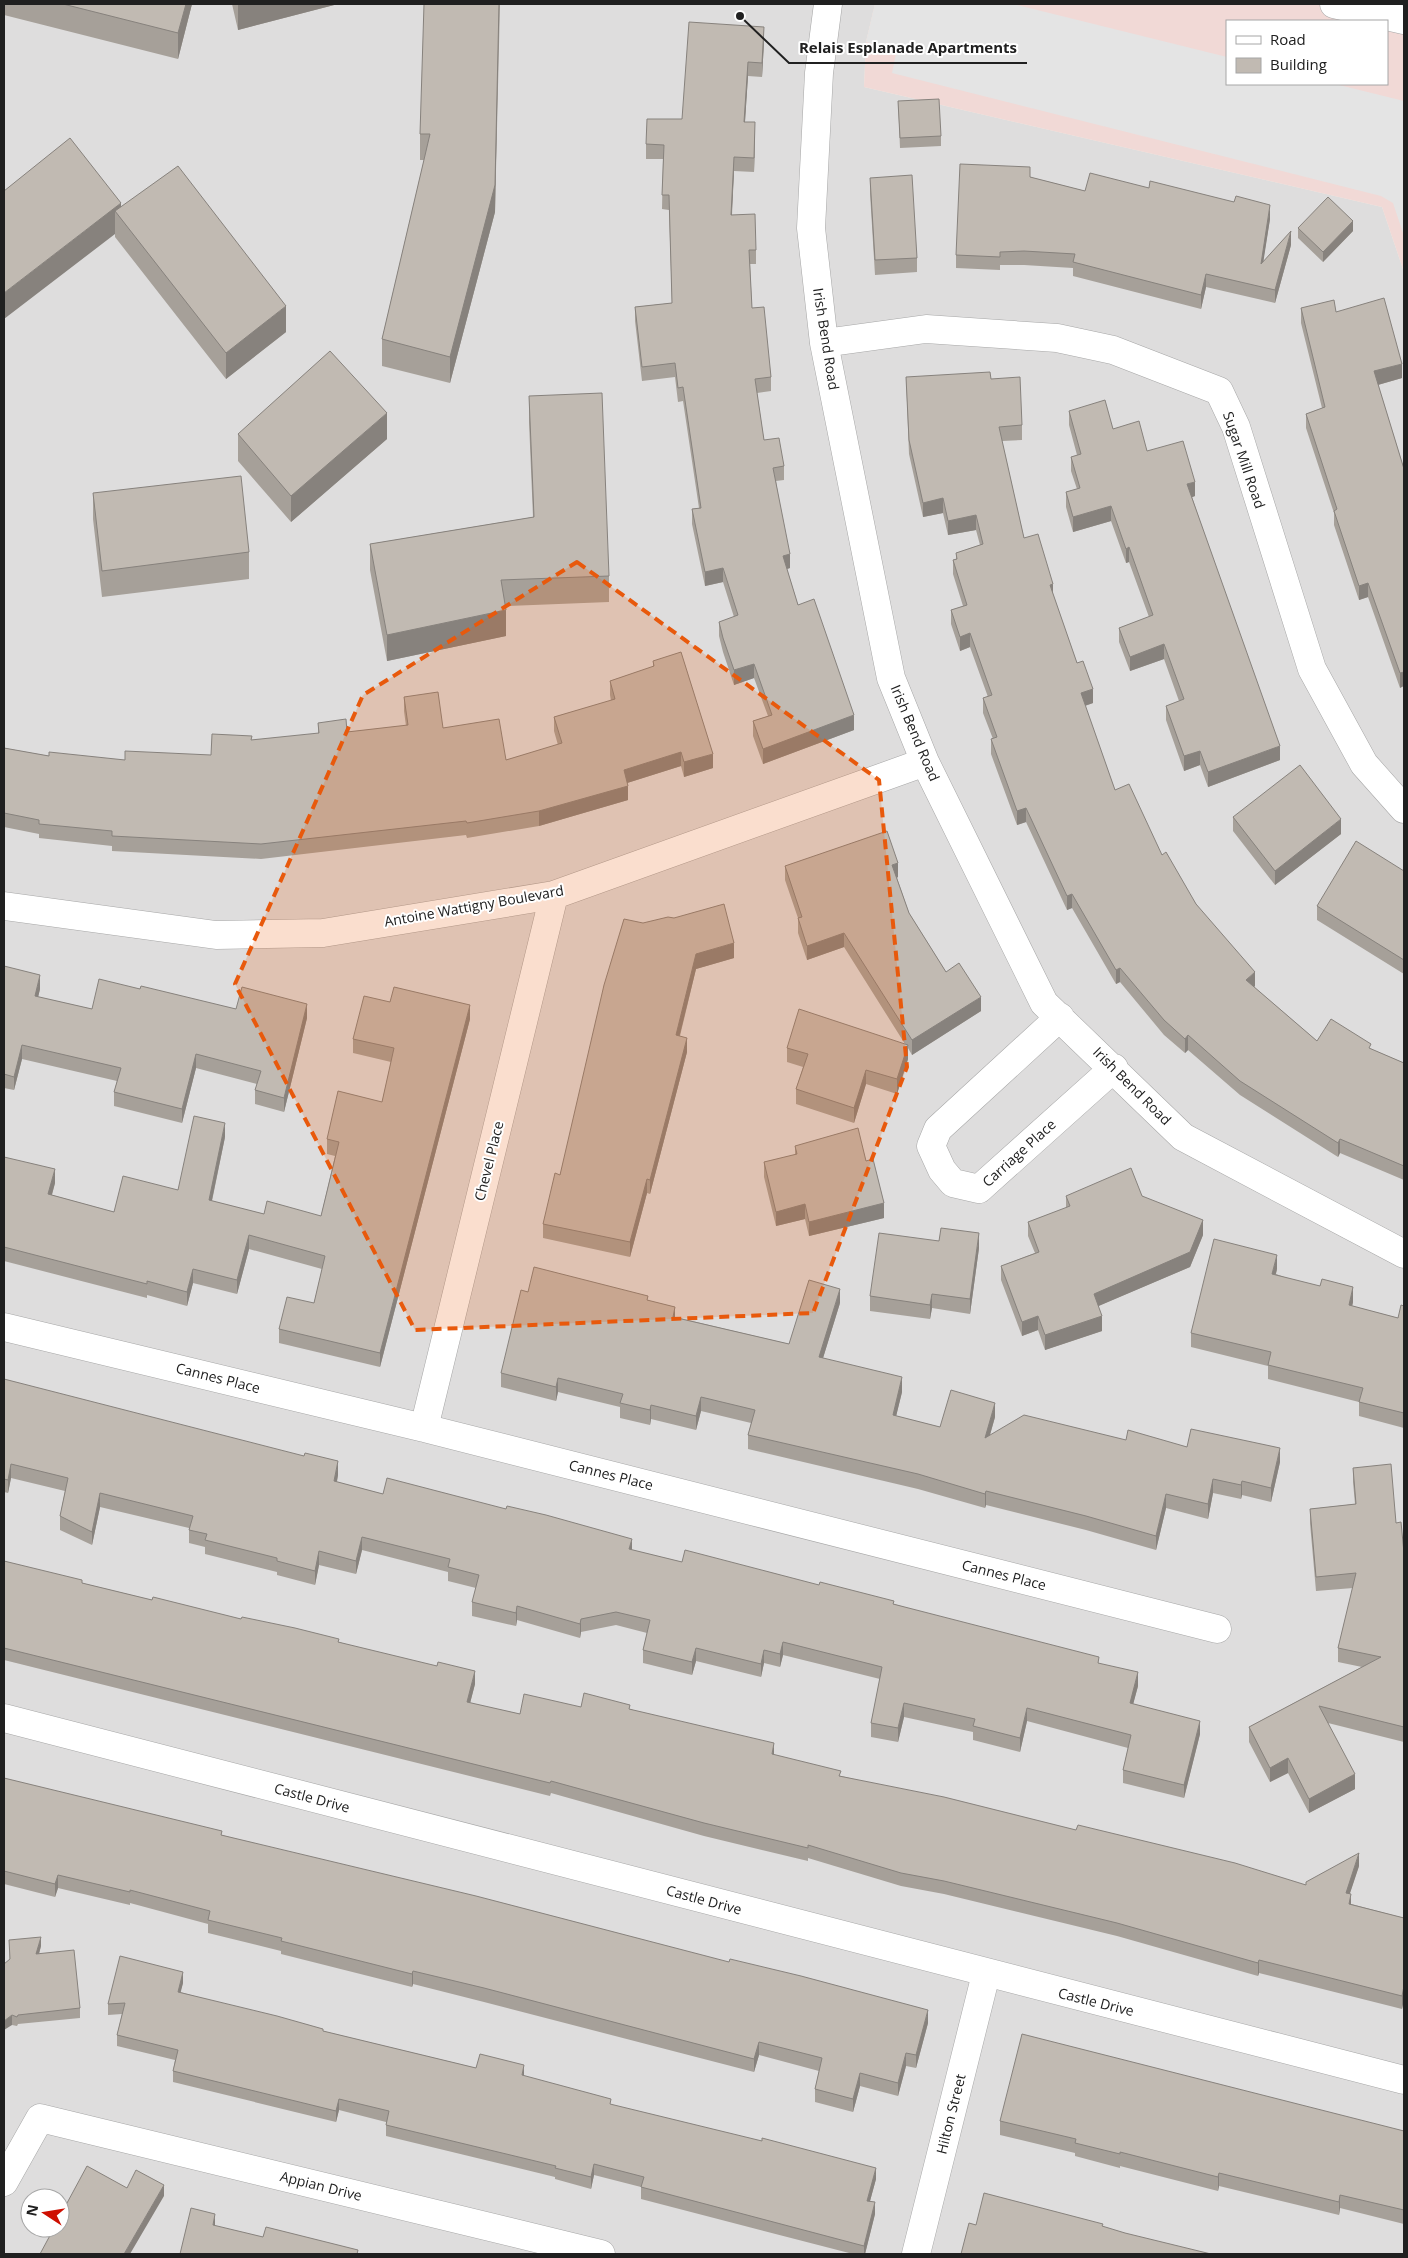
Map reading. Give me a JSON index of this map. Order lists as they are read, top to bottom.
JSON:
{
  "streets": {
    "street": [
      "Irish Bend Road",
      "Sugar Mill Road",
      "Antoine Wattigny Boulevard",
      "Carriage Place",
      "Chevel Place",
      "Cannes Place",
      "Castle Drive",
      "Hilton Street",
      "Appian Drive"
    ]
  },
  "crossings": [
    ["Irish Bend Road", "Sugar Mill Road"],
    ["Irish Bend Road", "Antoine Wattigny Boulevard"],
    ["Irish Bend Road", "Carriage Place"],
    ["Antoine Wattigny Boulevard", "Chevel Place"],
    ["Chevel Place", "Cannes Place"],
    ["Castle Drive", "Hilton Street"]
  ],
  "places": ["Relais Esplanade Apartments"],
  "legend": ["Road", "Building"],
  "north": "left"
}
